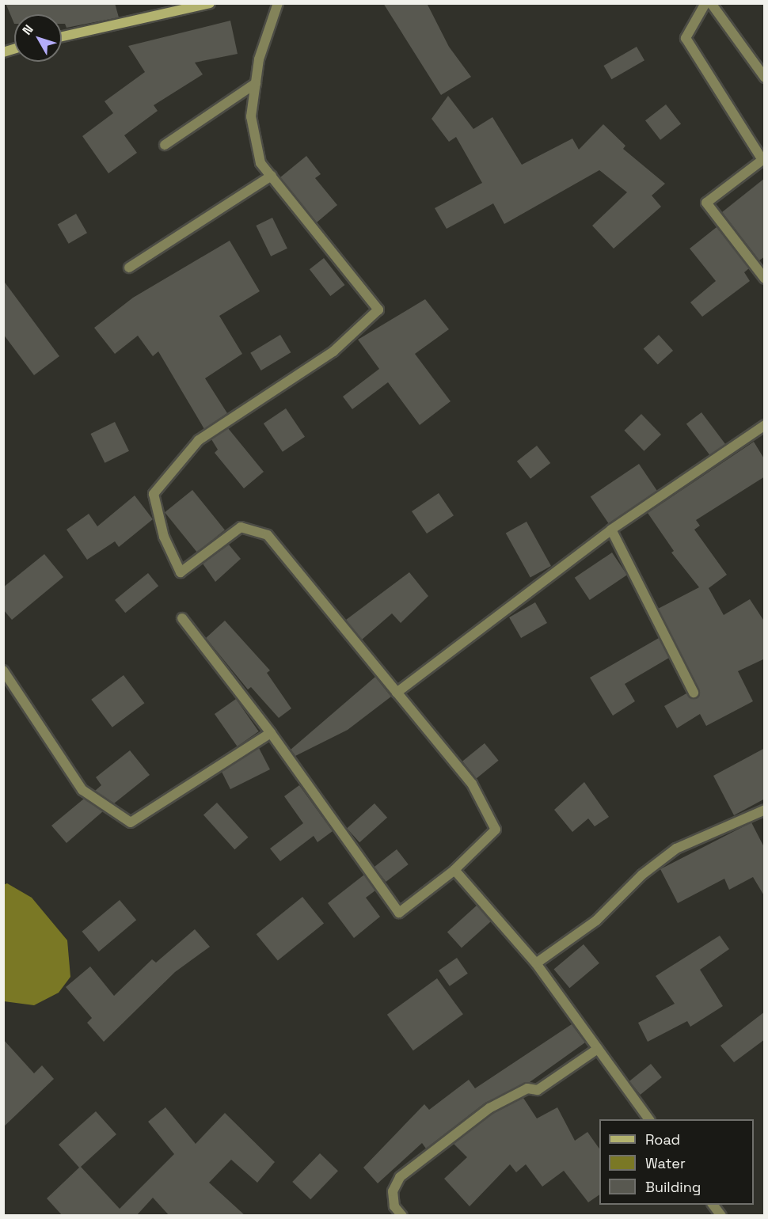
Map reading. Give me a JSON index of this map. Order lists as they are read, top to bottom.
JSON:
{
  "legend": ["Road", "Water", "Building"],
  "north": "top left"
}
